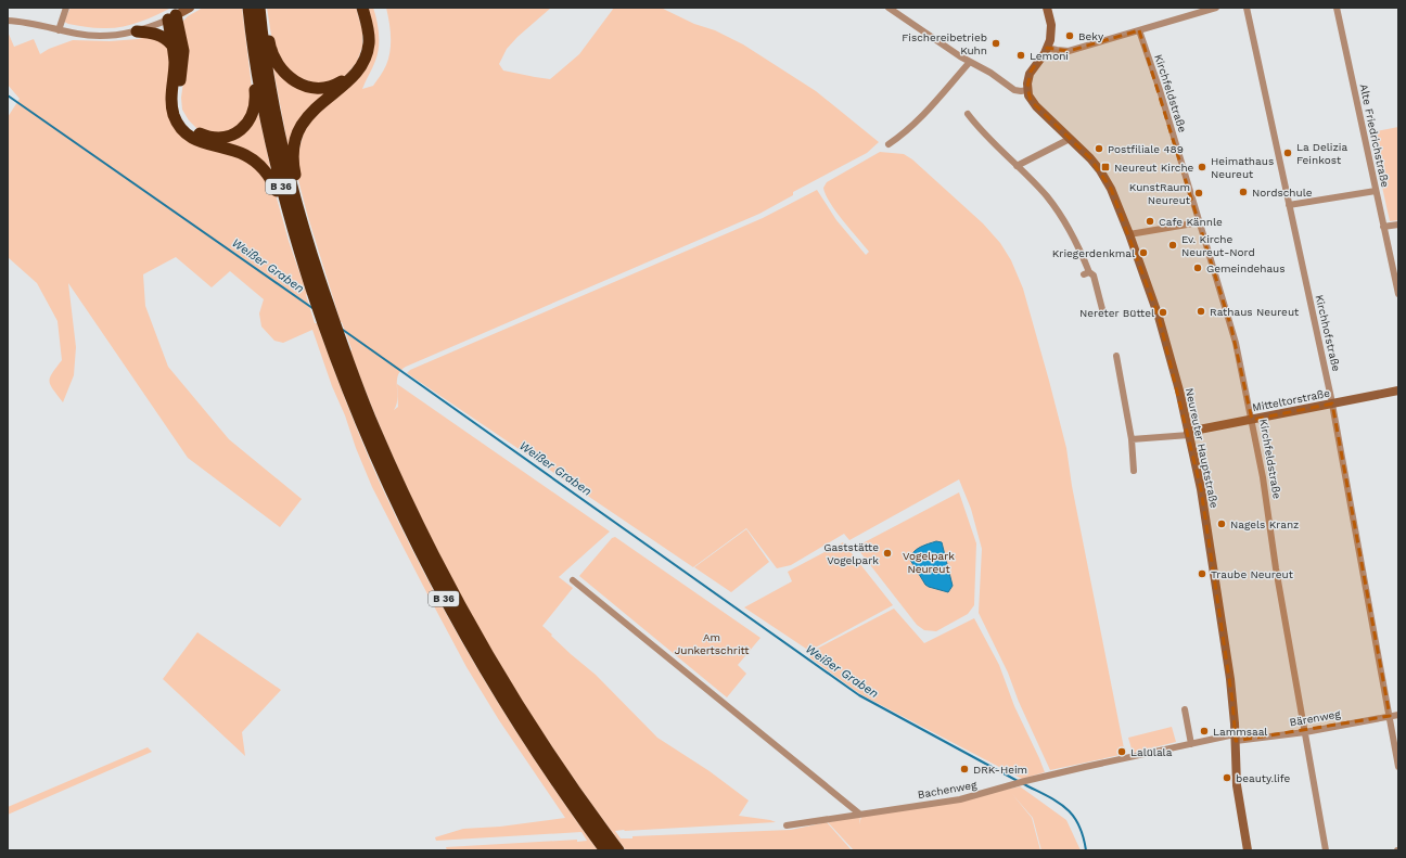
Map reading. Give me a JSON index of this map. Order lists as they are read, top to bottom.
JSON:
{
  "streets": {
    "highway": ["B 36"],
    "street": [
      "Kirchfeldstraße",
      "Alte Friedrichstraße",
      "Kirchhofstraße",
      "Mitteltorstraße",
      "Neureuter Hauptstraße",
      "Bärenweg",
      "Bachenweg"
    ]
  },
  "crossings": [
    ["Kirchfeldstraße", "Mitteltorstraße"],
    ["Kirchfeldstraße", "Bärenweg"],
    ["Kirchhofstraße", "Mitteltorstraße"],
    ["Kirchhofstraße", "Bärenweg"],
    ["Mitteltorstraße", "Neureuter Hauptstraße"],
    ["Neureuter Hauptstraße", "Bärenweg"],
    ["Neureuter Hauptstraße", "Bachenweg"],
    ["Bärenweg", "Bachenweg"]
  ],
  "water": ["Weißer Graben"],
  "parks": ["Vogelpark Neureut", "Am Junkertschritt"],
  "places": {
    "other": [
      "Beky",
      "Fischereibetrieb Kuhn",
      "Lemoni",
      "Postfiliale 489",
      "La Delizia Feinkost",
      "Heimathaus Neureut",
      "Nordschule",
      "KunstRaum Neureut",
      "Cafe Kännle",
      "Ev. Kirche Neureut-Nord",
      "Kriegerdenkmal",
      "Gemeindehaus",
      "Rathaus Neureut",
      "Nereter Büttel",
      "Nagels Kranz",
      "Gaststätte Vogelpark",
      "Traube Neureut",
      "Lammsaal",
      "Lalülala",
      "DRK-Heim",
      "beauty.life"
    ],
    "transit": ["Neureut Kirche"]
  }
}
